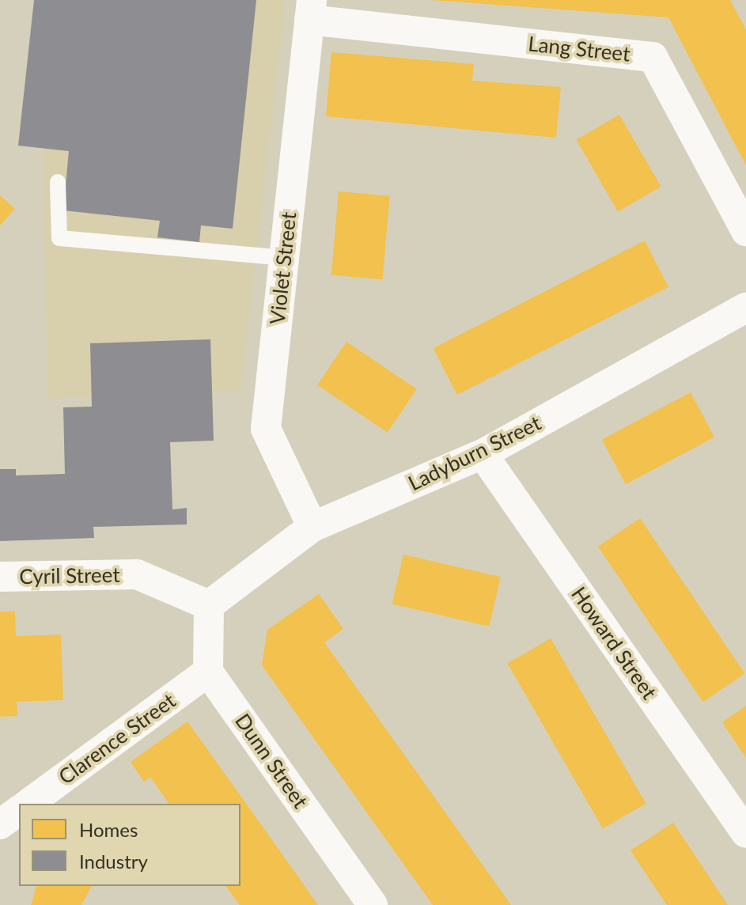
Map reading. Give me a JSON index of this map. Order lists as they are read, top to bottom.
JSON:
{
  "streets": {
    "street": [
      "Lang Street",
      "Violet Street",
      "Ladyburn Street",
      "Cyril Street",
      "Howard Street",
      "Clarence Street",
      "Dunn Street"
    ]
  },
  "crossings": [
    ["Lang Street", "Violet Street"],
    ["Violet Street", "Ladyburn Street"],
    ["Ladyburn Street", "Cyril Street"],
    ["Ladyburn Street", "Howard Street"],
    ["Clarence Street", "Dunn Street"]
  ],
  "legend": ["Homes", "Industry"]
}
